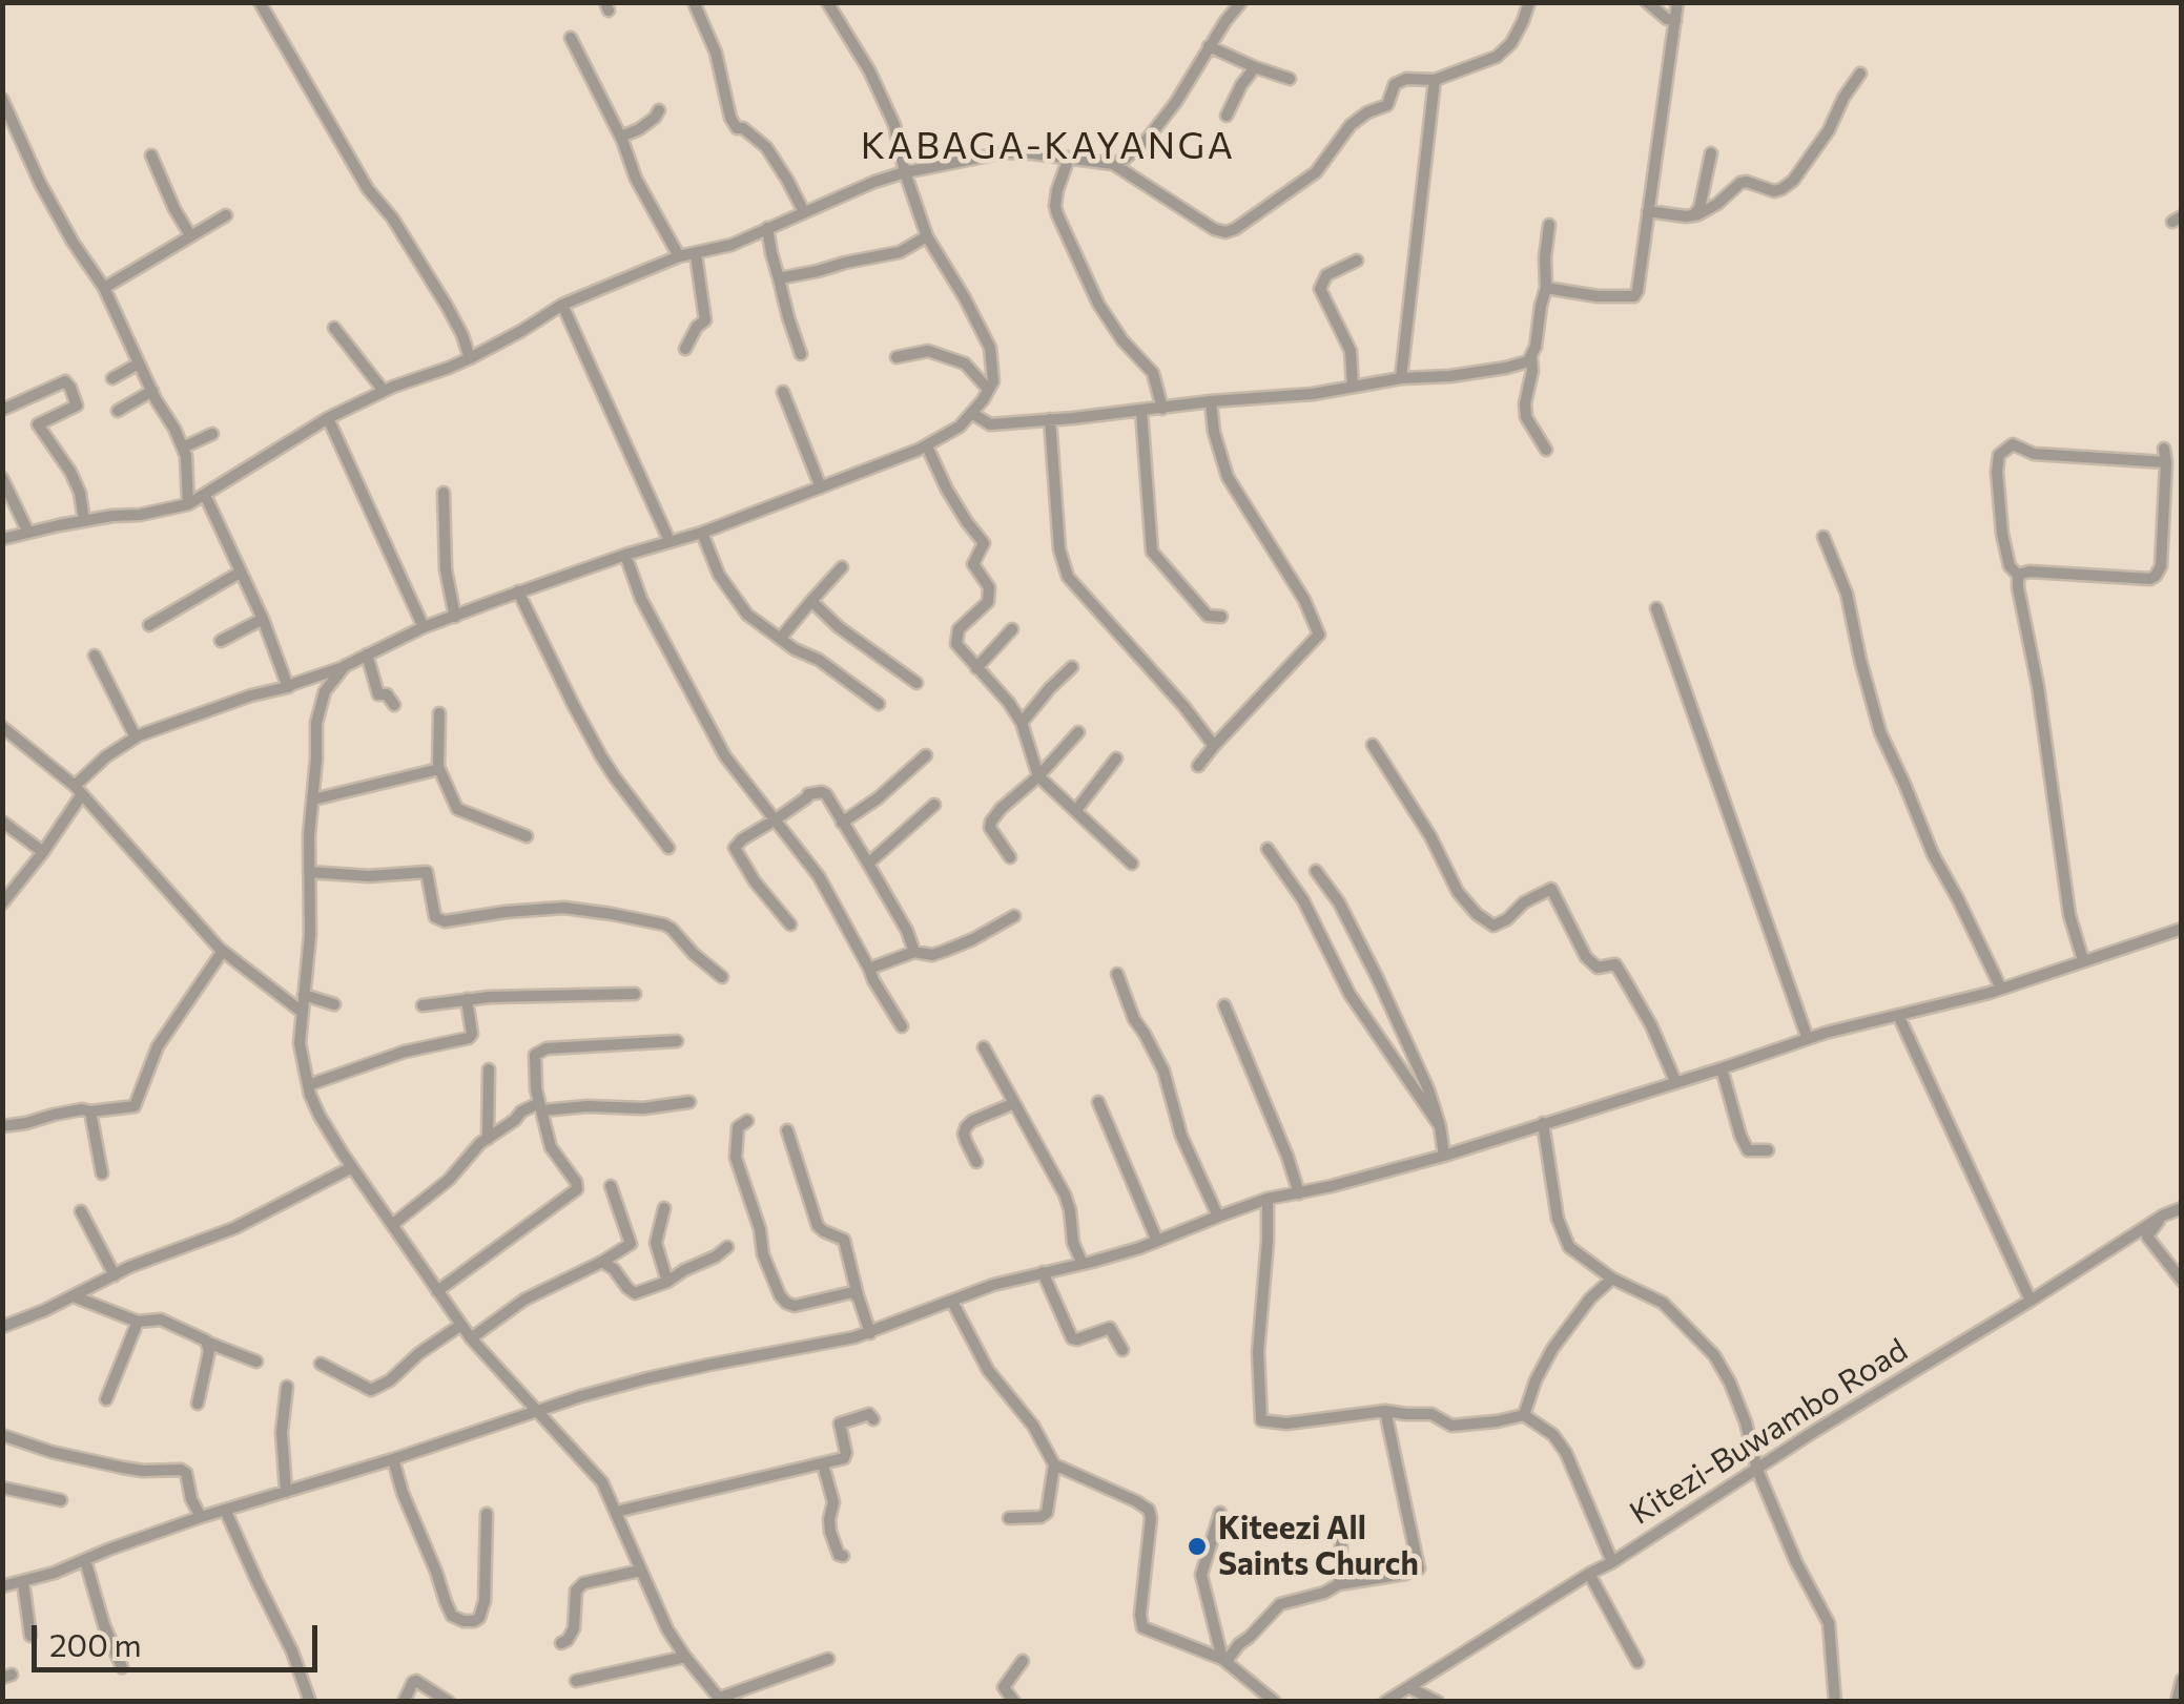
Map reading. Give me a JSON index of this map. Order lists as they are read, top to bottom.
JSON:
{
  "streets": {
    "street": ["Kitezi-Buwambo Road"]
  },
  "districts": ["KABAGA-KAYANGA"],
  "places": ["Kiteezi All Saints Church"],
  "scale_bar": "200 m"
}
